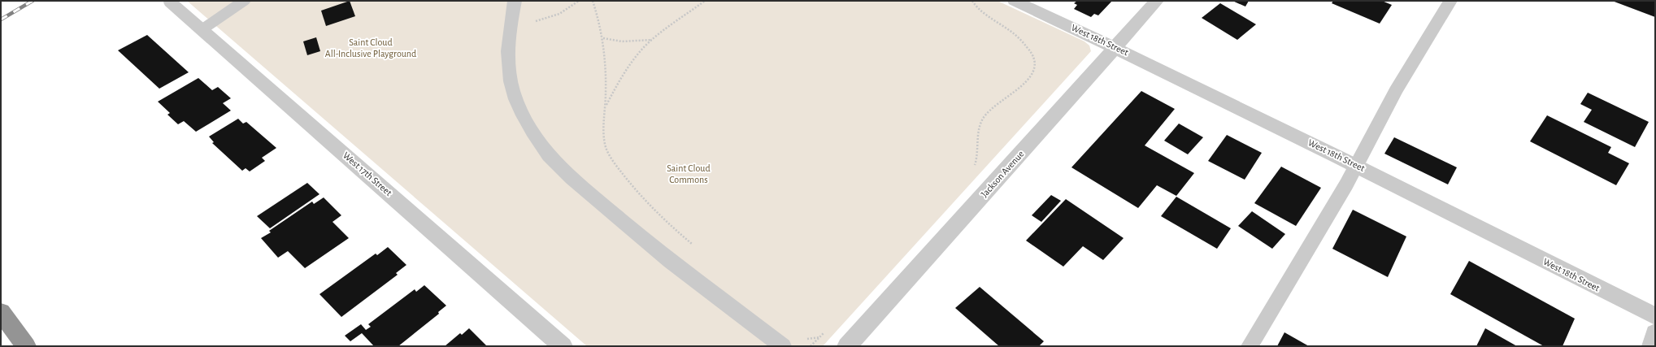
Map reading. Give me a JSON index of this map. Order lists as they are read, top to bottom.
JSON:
{
  "streets": {
    "street": ["West 18th Street", "West 17th Street", "Jackson Avenue"]
  },
  "crossings": [
    ["West 18th Street", "Jackson Avenue"]
  ],
  "parks": ["Saint Cloud All-Inclusive Playground", "Saint Cloud Commons"]
}
